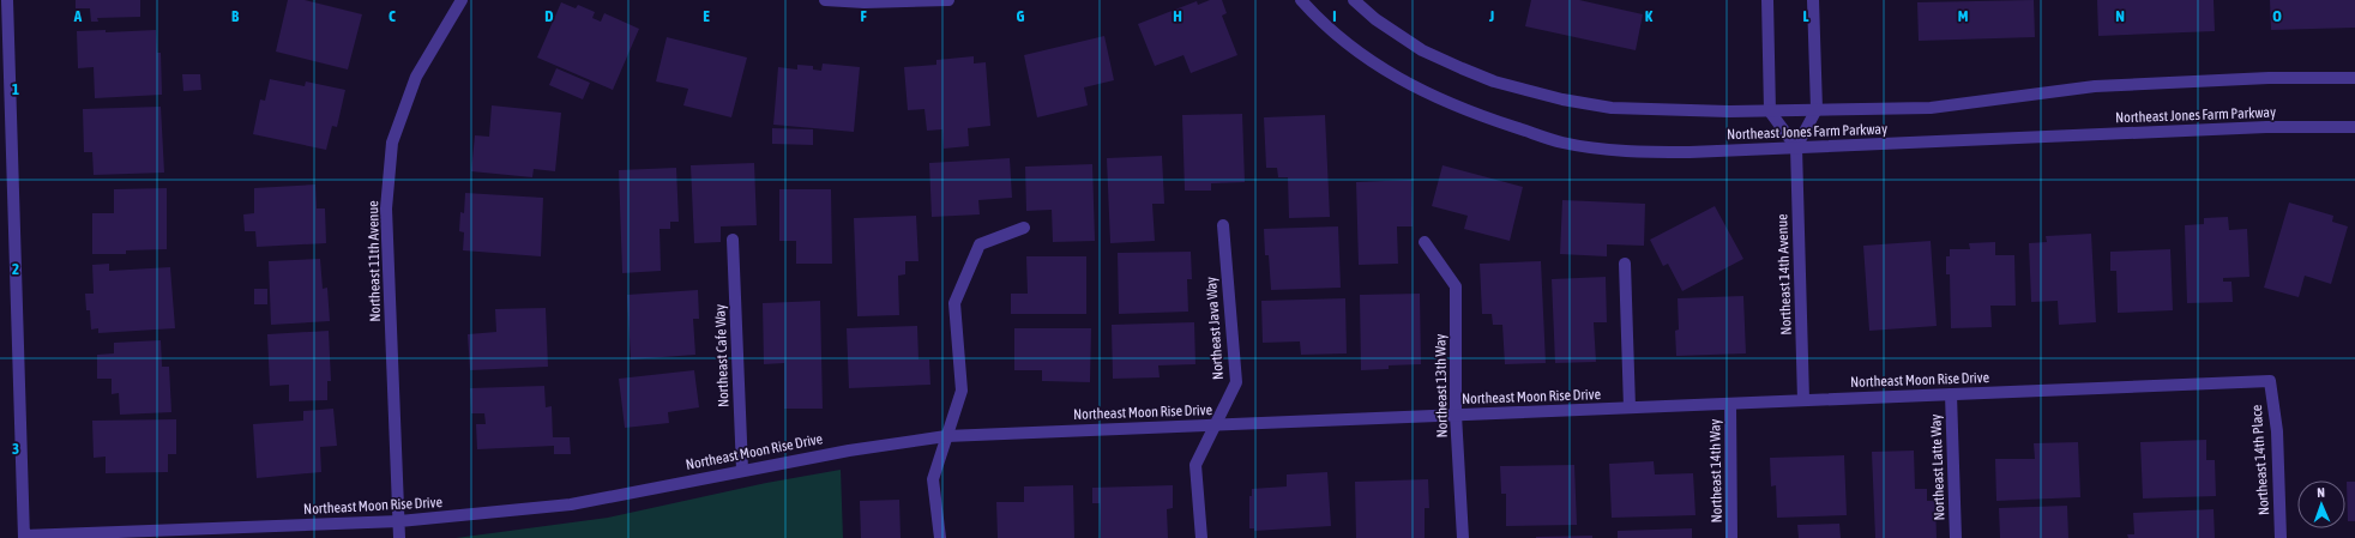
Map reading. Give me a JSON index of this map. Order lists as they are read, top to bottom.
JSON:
{
  "streets": {
    "street": [
      "Northeast Jones Farm Parkway",
      "Northeast 11th Avenue",
      "Northeast 14th Avenue",
      "Northeast Java Way",
      "Northeast Cafe Way",
      "Northeast Moon Rise Drive",
      "Northeast 13th Way",
      "Northeast 14th Place",
      "Northeast Latte Way",
      "Northeast 14th Way"
    ]
  },
  "crossings": [
    ["Northeast Jones Farm Parkway", "Northeast 14th Avenue"],
    ["Northeast 11th Avenue", "Northeast Moon Rise Drive"],
    ["Northeast 14th Avenue", "Northeast Moon Rise Drive"],
    ["Northeast Java Way", "Northeast Moon Rise Drive"],
    ["Northeast Cafe Way", "Northeast Moon Rise Drive"],
    ["Northeast Moon Rise Drive", "Northeast 13th Way"],
    ["Northeast Moon Rise Drive", "Northeast 14th Place"],
    ["Northeast Moon Rise Drive", "Northeast Latte Way"],
    ["Northeast Moon Rise Drive", "Northeast 14th Way"]
  ],
  "north": "top",
  "grid": {
    "columns": [
      "A",
      "B",
      "C",
      "D",
      "E",
      "F",
      "G",
      "H",
      "I",
      "J",
      "K",
      "L",
      "M",
      "N",
      "O"
    ],
    "rows": ["1", "2", "3"]
  }
}
